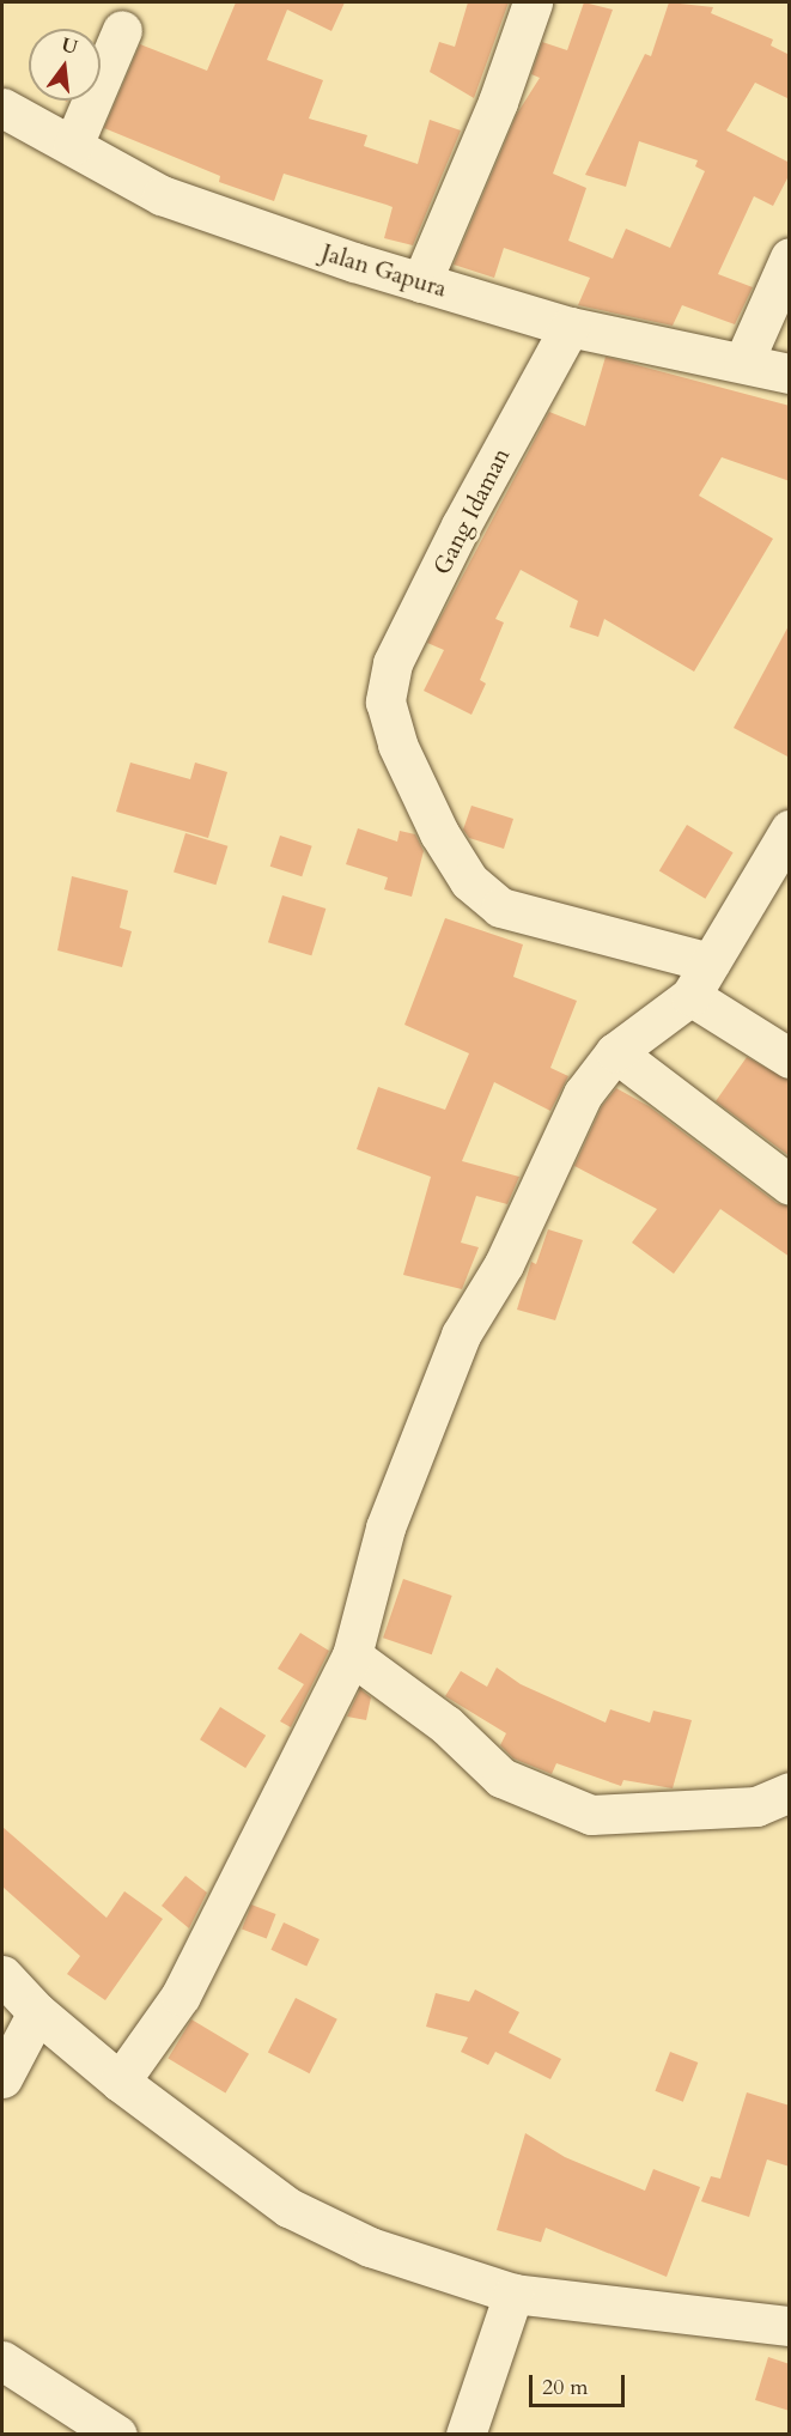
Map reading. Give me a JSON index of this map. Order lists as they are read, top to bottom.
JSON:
{
  "streets": {
    "street": ["Jalan Gapura", "Gang Idaman"]
  },
  "crossings": [
    ["Jalan Gapura", "Gang Idaman"]
  ],
  "scale_bar": "20 m",
  "north": "top"
}
